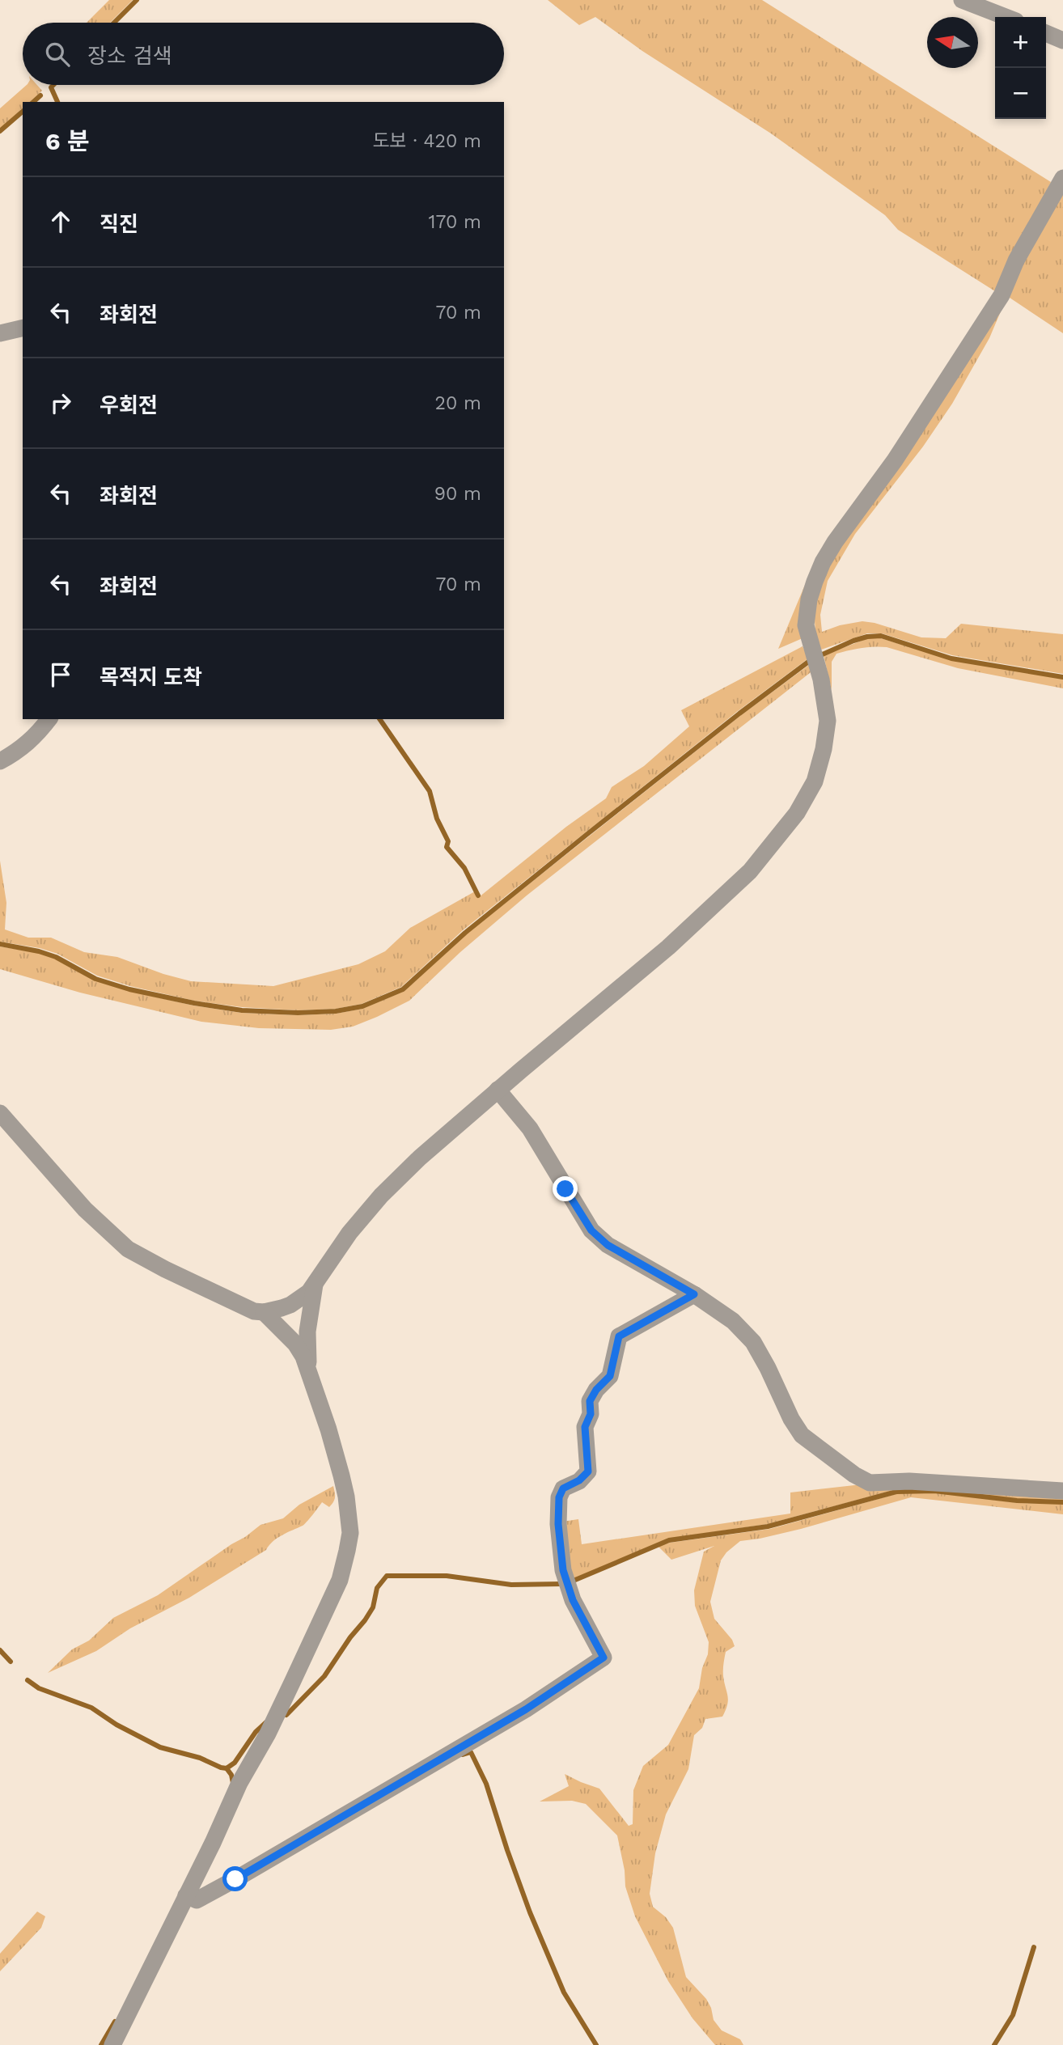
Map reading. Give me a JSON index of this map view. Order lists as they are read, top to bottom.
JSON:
{
  "north": "left",
  "page": {
    "map_buttons": ["+", "−"],
    "search": "장소 검색",
    "heading": ["6 분", "도보 · 420 m"],
    "list": [
      ["직진", "170 m"],
      ["좌회전", "70 m"],
      ["우회전", "20 m"],
      ["좌회전", "90 m"],
      ["좌회전", "70 m"],
      "목적지 도착"
    ]
  }
}
